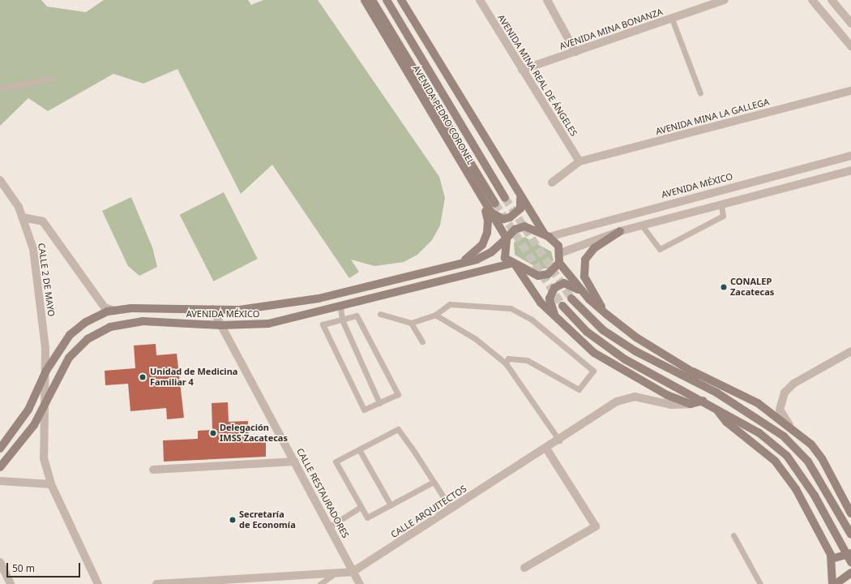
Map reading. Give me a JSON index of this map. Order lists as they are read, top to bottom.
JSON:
{
  "streets": {
    "street": [
      "AVENIDA MINA BONANZA",
      "AVENIDA MINA REAL DE ÁNGELES",
      "AVENIDA PEDRO CORONEL",
      "AVENIDA MINA LA GALLEGA",
      "AVENIDA MÉXICO",
      "CALLE 2 DE MAYO",
      "CALLE RESTAURADORES",
      "CALLE ARQUITECTOS"
    ]
  },
  "crossings": [
    ["AVENIDA MINA BONANZA", "AVENIDA MINA REAL DE ÁNGELES"],
    ["AVENIDA MINA REAL DE ÁNGELES", "AVENIDA MINA LA GALLEGA"],
    ["AVENIDA PEDRO CORONEL", "AVENIDA MÉXICO"],
    ["AVENIDA MÉXICO", "CALLE 2 DE MAYO"],
    ["AVENIDA MÉXICO", "CALLE RESTAURADORES"],
    ["CALLE RESTAURADORES", "CALLE ARQUITECTOS"]
  ],
  "places": [
    "CONALEP Zacatecas",
    "Unidad de Medicina Familiar 4",
    "Delegación IMSS Zacatecas",
    "Secretaría de Economía"
  ],
  "scale_bar": "50 m"
}
